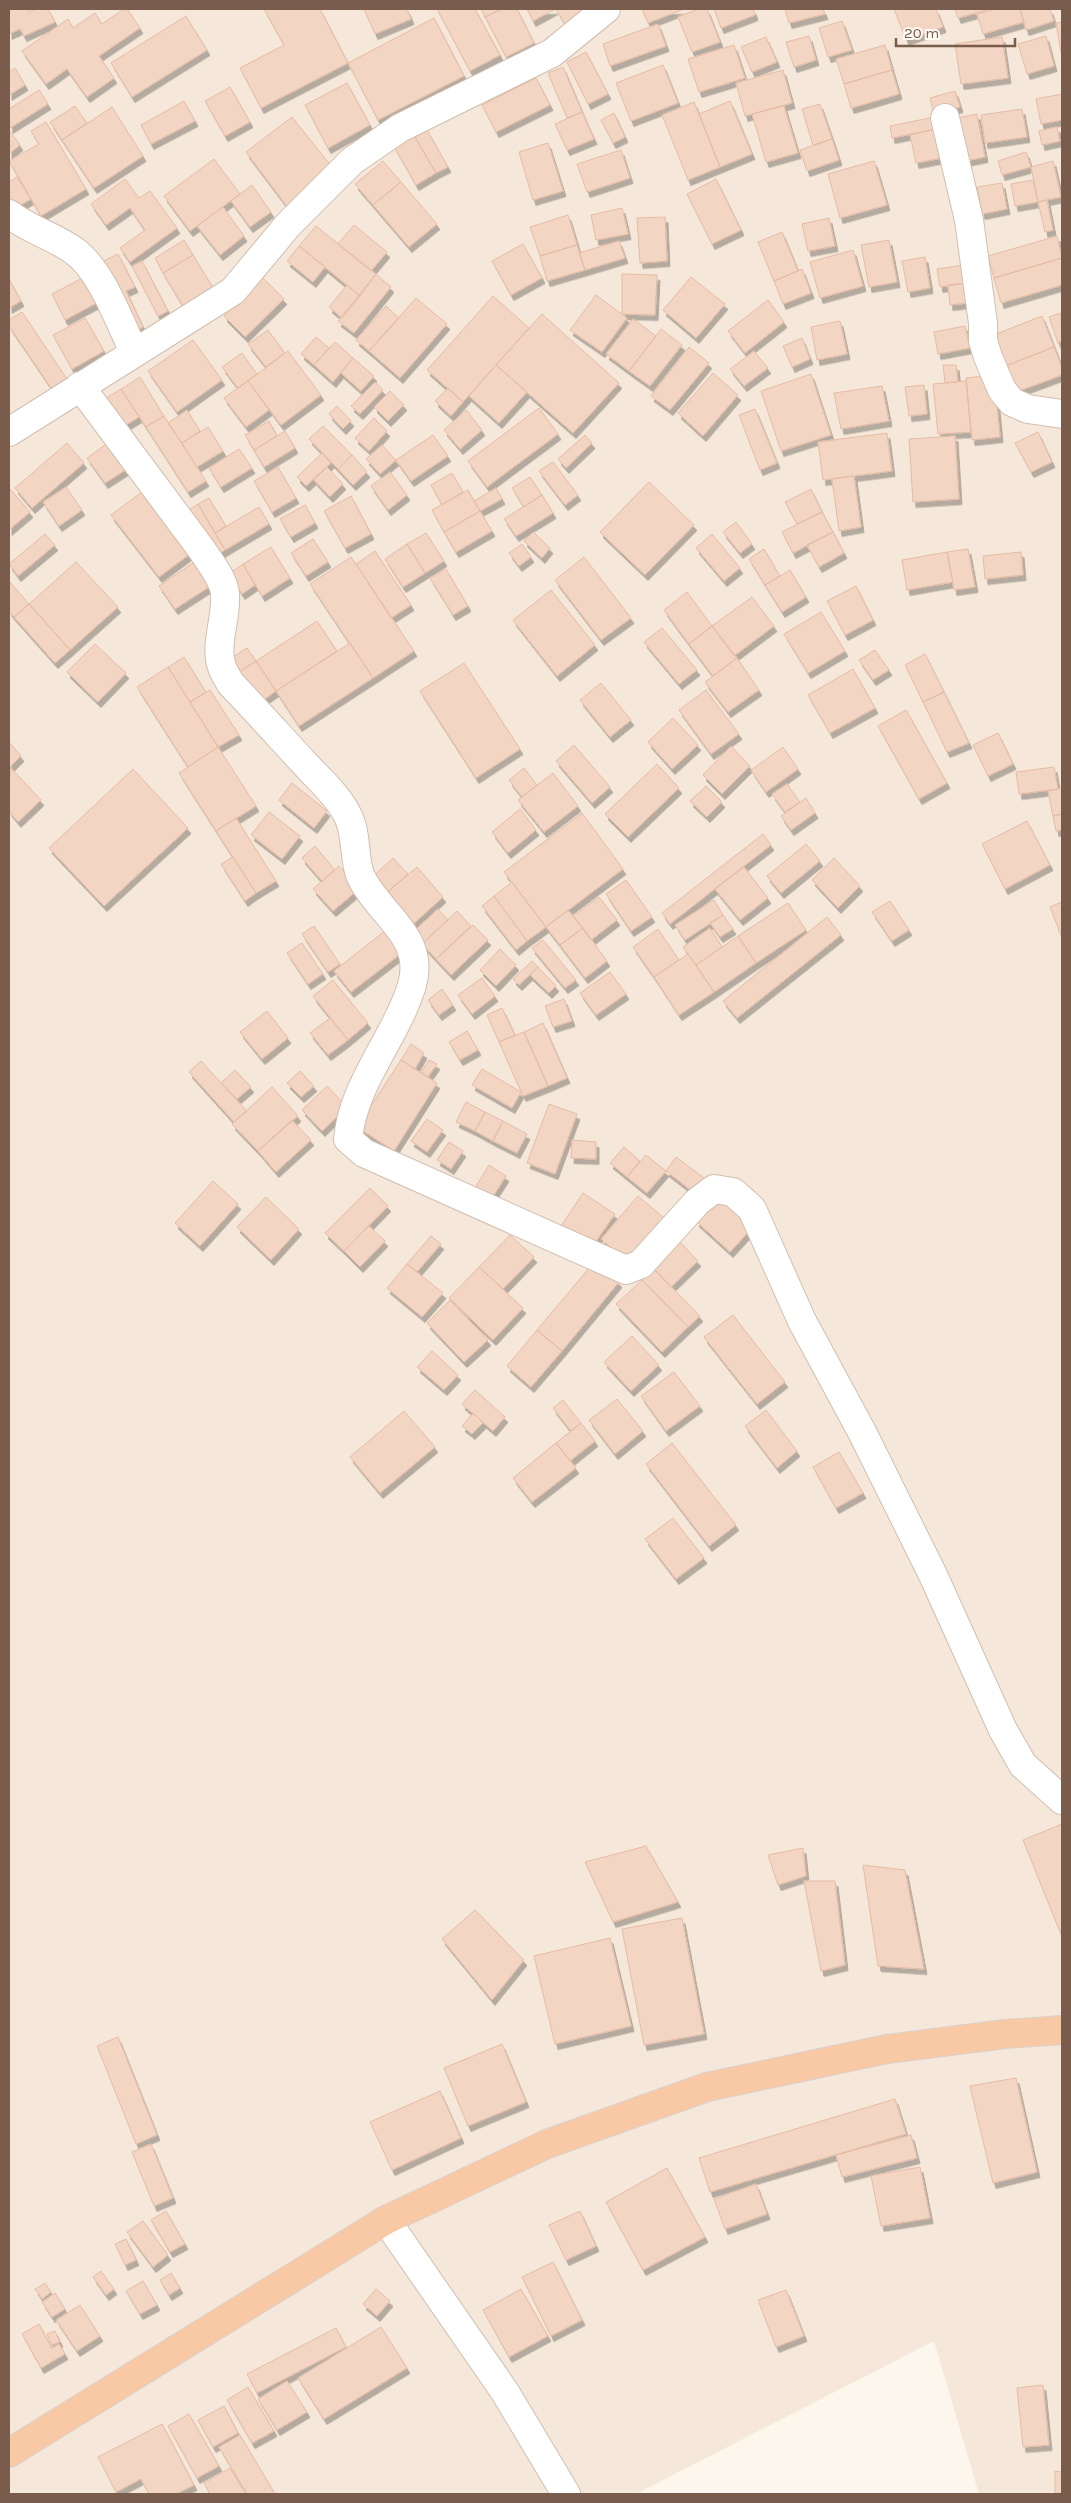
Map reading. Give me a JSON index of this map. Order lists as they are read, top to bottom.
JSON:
{
  "scale_bar": "20 m"
}
